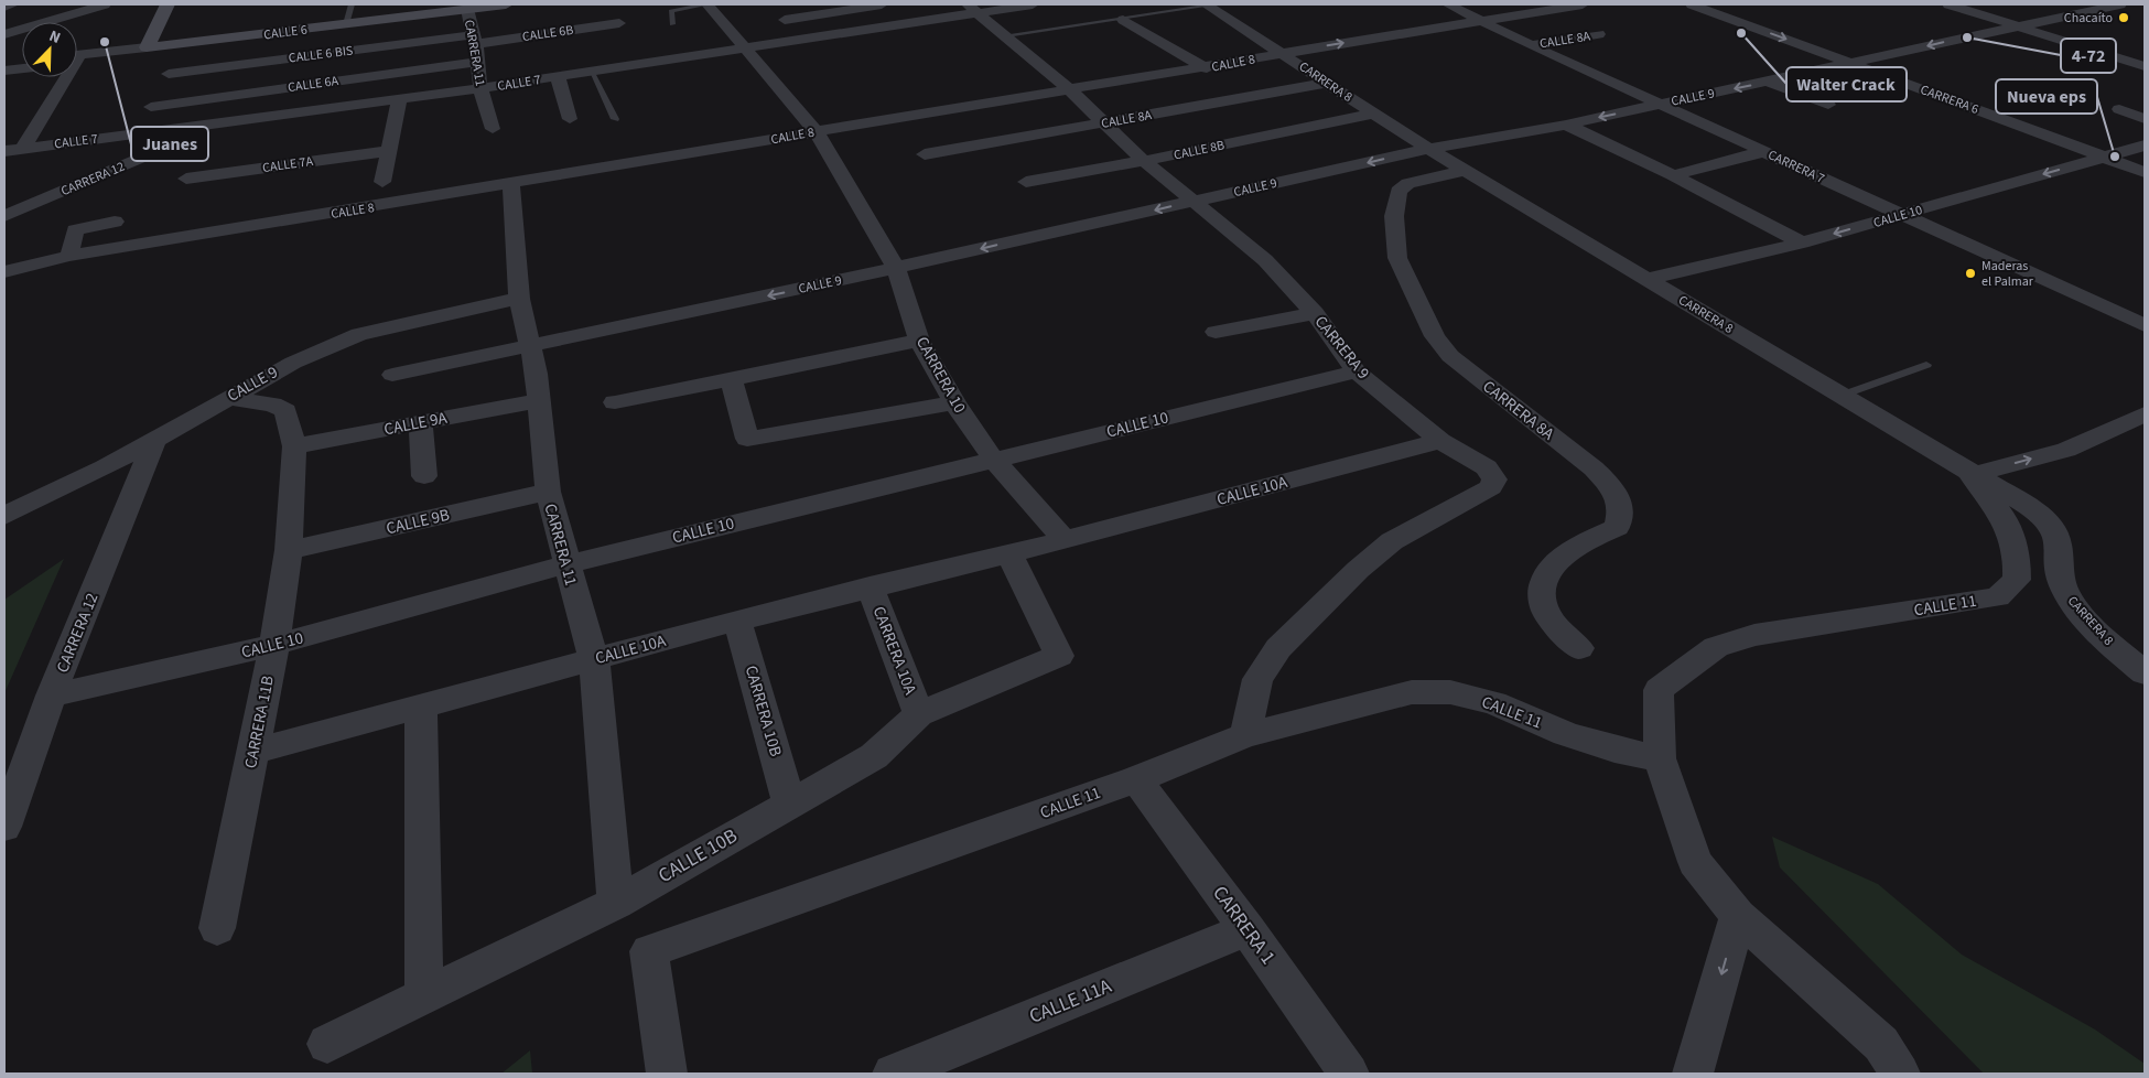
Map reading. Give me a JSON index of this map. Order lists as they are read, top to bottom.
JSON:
{
  "streets": {
    "main road": ["CALLE 6"],
    "street": [
      "CALLE 6B",
      "CALLE 8A",
      "CARRERA 11",
      "CALLE 6 BIS",
      "CALLE 8",
      "CARRERA 8",
      "CALLE 7",
      "CALLE 6A",
      "CALLE 9",
      "CARRERA 6",
      "CALLE 8B",
      "CALLE 7A",
      "CARRERA 7",
      "CARRERA 12",
      "CALLE 10",
      "CARRERA 9",
      "CARRERA 10",
      "CARRERA 8A",
      "CALLE 9A",
      "CALLE 10A",
      "CALLE 9B",
      "CALLE 11",
      "CARRERA 10A",
      "CARRERA 10B",
      "CARRERA 11B",
      "CALLE 10B",
      "CARRERA 1",
      "CALLE 11A"
    ]
  },
  "crossings": [
    ["CALLE 6", "CARRERA 11"],
    ["CALLE 6B", "CARRERA 11"],
    ["CALLE 6B", "CALLE 6 BIS"],
    ["CALLE 8A", "CARRERA 8"],
    ["CALLE 8A", "CARRERA 7"],
    ["CALLE 8A", "CARRERA 9"],
    ["CARRERA 11", "CALLE 6 BIS"],
    ["CARRERA 11", "CALLE 8"],
    ["CARRERA 11", "CALLE 7"],
    ["CARRERA 11", "CALLE 6A"],
    ["CARRERA 11", "CALLE 9"],
    ["CARRERA 11", "CALLE 10"],
    ["CARRERA 11", "CALLE 9A"],
    ["CARRERA 11", "CALLE 10A"],
    ["CARRERA 11", "CALLE 9B"],
    ["CARRERA 11", "CALLE 10B"],
    ["CALLE 8", "CARRERA 8"],
    ["CALLE 8", "CARRERA 7"],
    ["CALLE 8", "CARRERA 9"],
    ["CALLE 8", "CARRERA 10"],
    ["CARRERA 8", "CALLE 9"],
    ["CARRERA 8", "CALLE 8B"],
    ["CARRERA 8", "CALLE 10"],
    ["CARRERA 8", "CARRERA 8A"],
    ["CARRERA 8", "CALLE 11"],
    ["CALLE 7", "CARRERA 12"],
    ["CALLE 7", "CARRERA 9"],
    ["CALLE 7", "CARRERA 10"],
    ["CALLE 9", "CARRERA 6"],
    ["CALLE 9", "CARRERA 7"],
    ["CALLE 9", "CARRERA 12"],
    ["CALLE 9", "CARRERA 9"],
    ["CALLE 9", "CARRERA 10"],
    ["CALLE 9", "CARRERA 11B"],
    ["CARRERA 6", "CALLE 10"],
    ["CALLE 8B", "CARRERA 9"],
    ["CARRERA 7", "CALLE 10"],
    ["CARRERA 12", "CALLE 10"],
    ["CALLE 10", "CARRERA 9"],
    ["CALLE 10", "CARRERA 10"],
    ["CALLE 10", "CARRERA 11B"],
    ["CARRERA 9", "CALLE 10A"],
    ["CARRERA 9", "CALLE 11"],
    ["CARRERA 10", "CALLE 10A"],
    ["CALLE 9A", "CARRERA 11B"],
    ["CALLE 10A", "CARRERA 10A"],
    ["CALLE 10A", "CARRERA 10B"],
    ["CALLE 10A", "CARRERA 11B"],
    ["CALLE 10A", "CALLE 10B"],
    ["CALLE 9B", "CARRERA 11B"],
    ["CALLE 11", "CARRERA 1"],
    ["CARRERA 10A", "CALLE 10B"],
    ["CARRERA 10B", "CALLE 10B"],
    ["CARRERA 1", "CALLE 11A"]
  ],
  "places": [
    "Chacaíto",
    "Walter Crack",
    "4-72",
    "Juanes",
    "Nueva eps",
    "Maderas el Palmar"
  ],
  "north": "top right"
}
